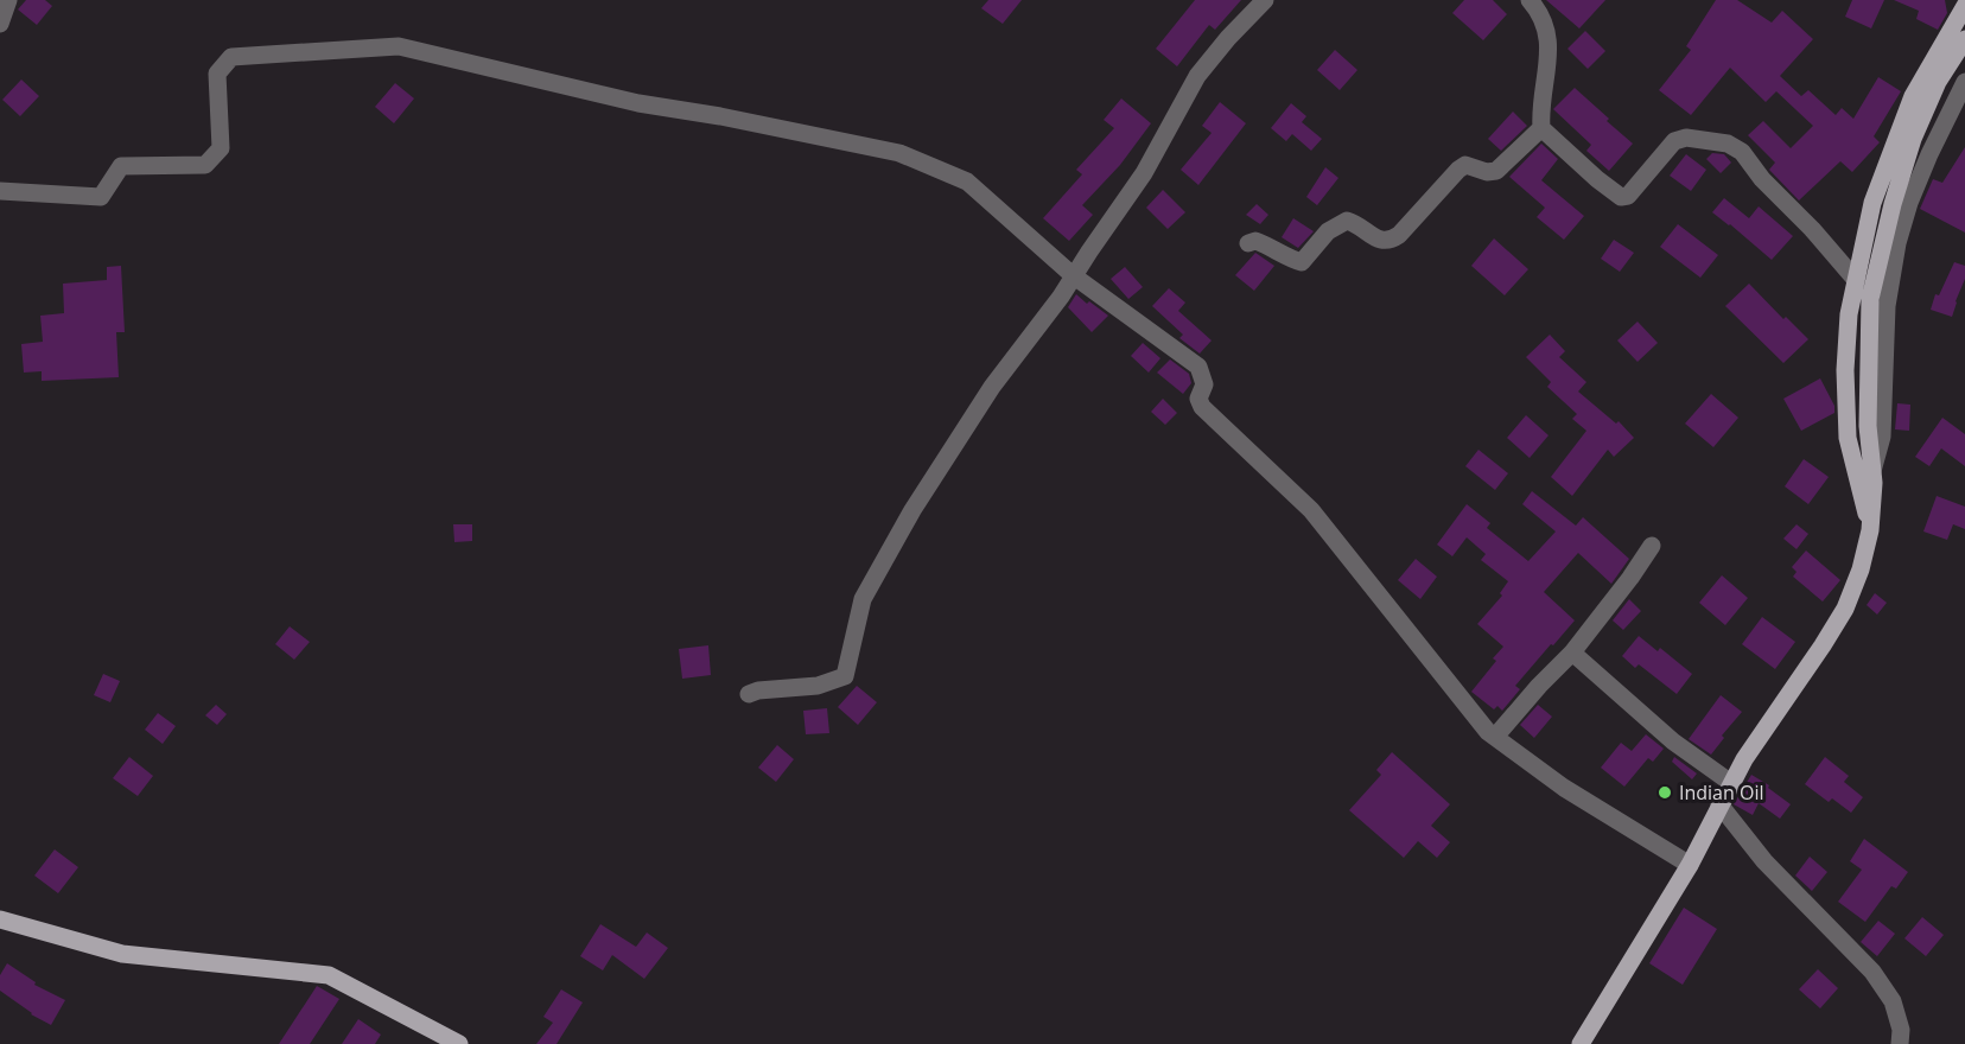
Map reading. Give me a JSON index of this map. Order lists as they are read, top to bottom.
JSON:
{
  "places": ["Indian Oil"]
}
